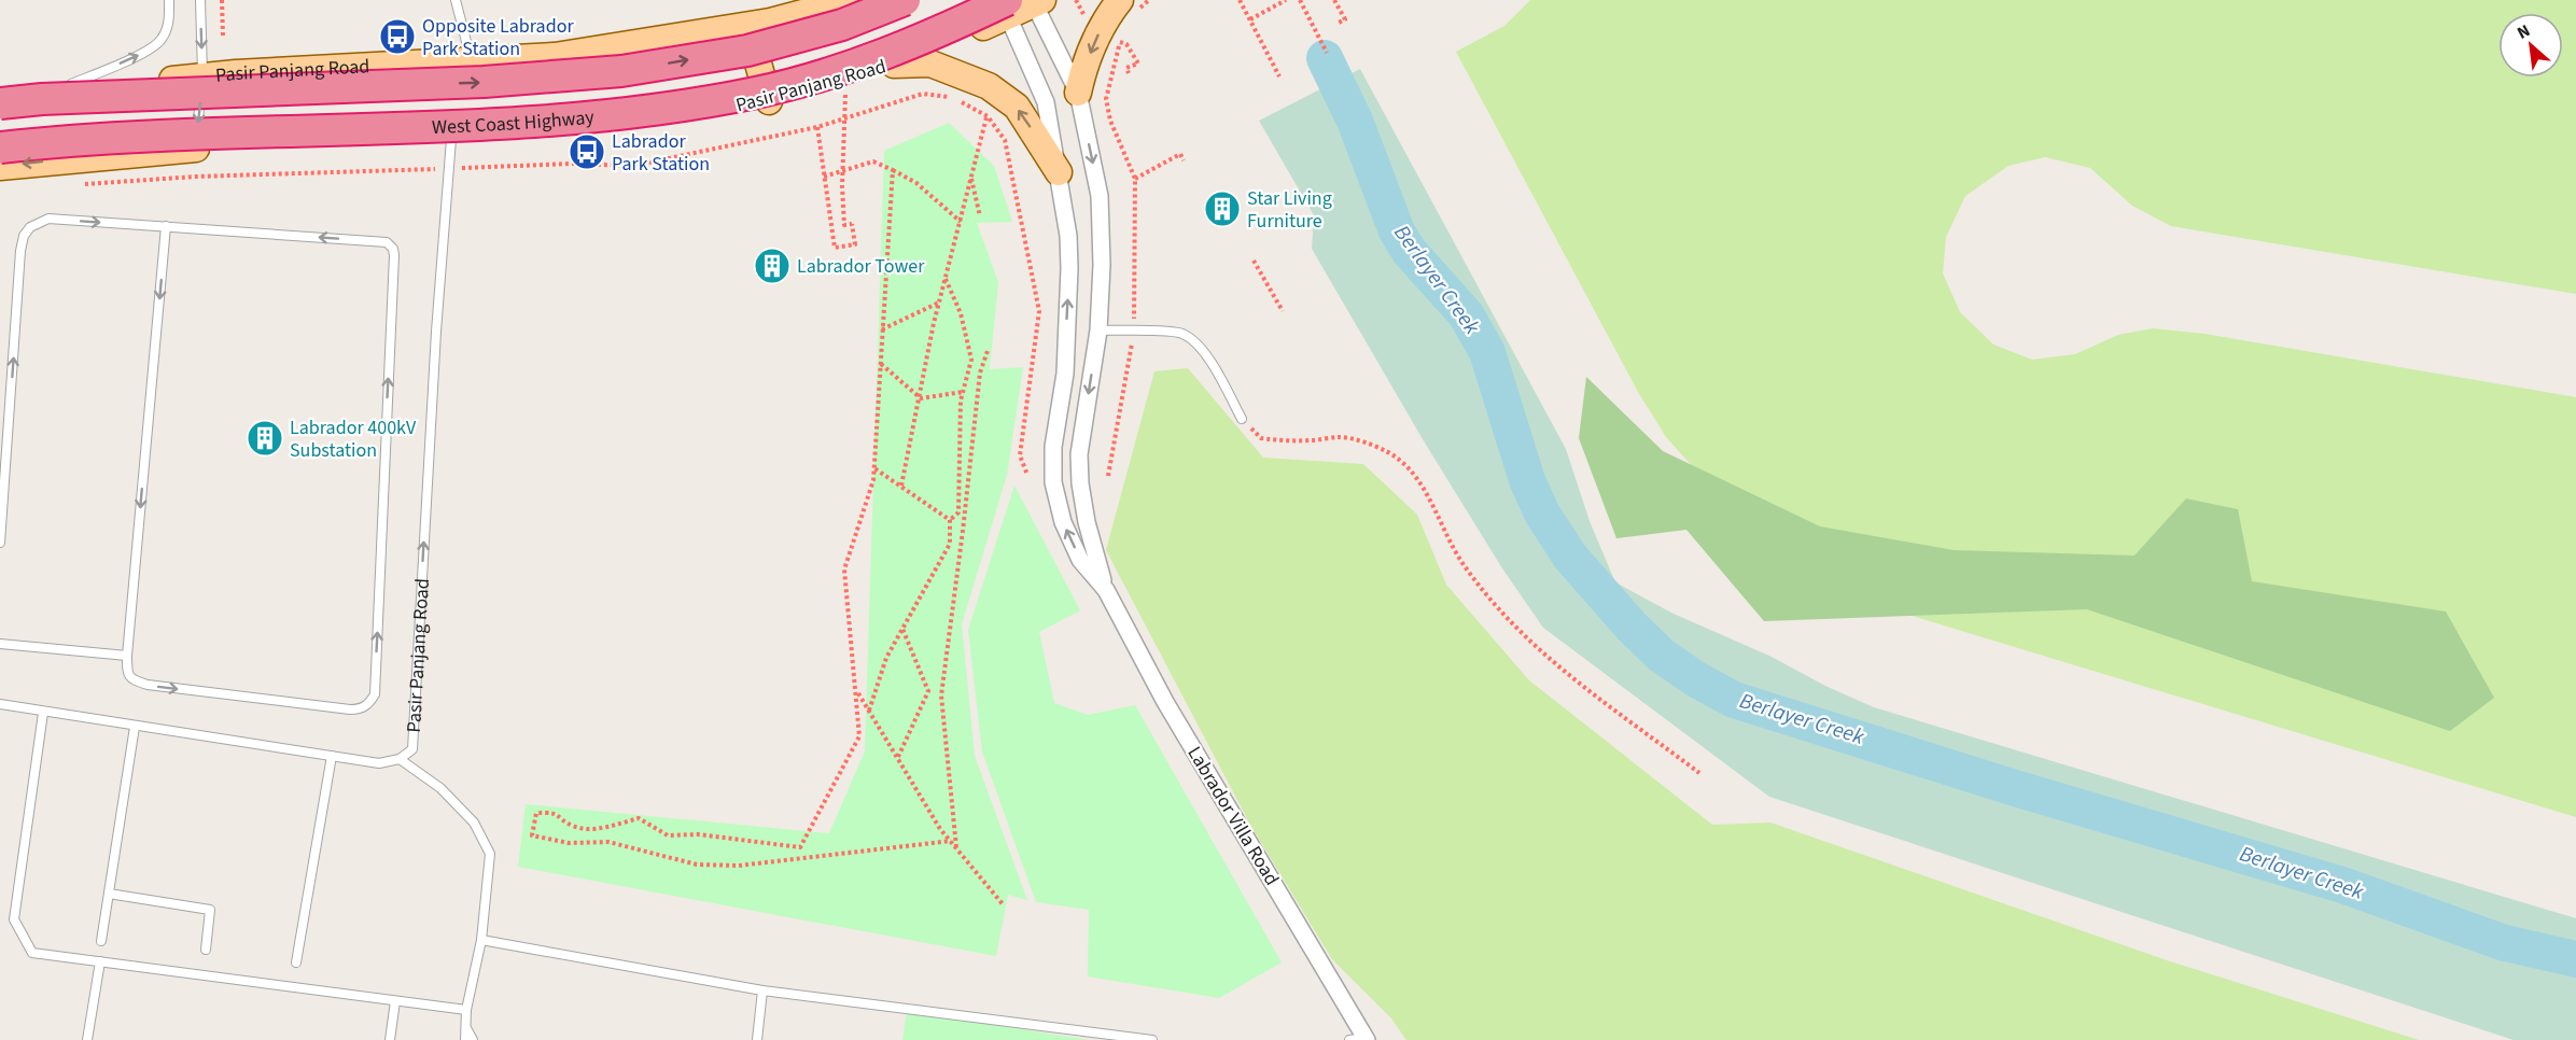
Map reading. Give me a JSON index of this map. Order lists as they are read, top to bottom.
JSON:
{
  "streets": {
    "highway": ["West Coast Highway"],
    "main road": ["Pasir Panjang Road"],
    "street": ["Labrador Villa Road"]
  },
  "crossings": [
    ["Pasir Panjang Road", "West Coast Highway"],
    ["Pasir Panjang Road", "Labrador Villa Road"],
    ["West Coast Highway", "Labrador Villa Road"]
  ],
  "water": ["Berlayer Creek"],
  "places": {
    "bus stop": ["Opposite Labrador Park Station", "Labrador Park Station"],
    "building": ["Star Living Furniture", "Labrador Tower", "Labrador 400kV Substation"]
  },
  "north": "top left"
}
